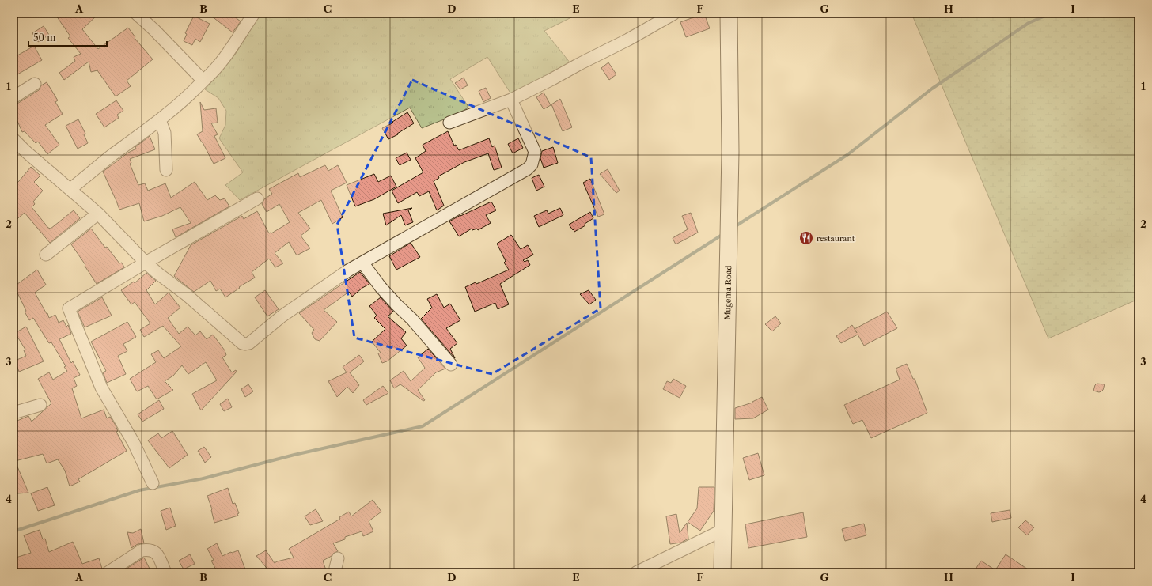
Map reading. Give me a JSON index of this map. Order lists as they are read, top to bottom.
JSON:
{
  "streets": {
    "street": ["Mugema Road"]
  },
  "places": {
    "restaurant": ["restaurant"]
  },
  "scale_bar": "50 m",
  "grid": {
    "columns": [
      "A",
      "B",
      "C",
      "D",
      "E",
      "F",
      "G",
      "H",
      "I"
    ],
    "rows": [
      "1",
      "2",
      "3",
      "4"
    ]
  }
}
